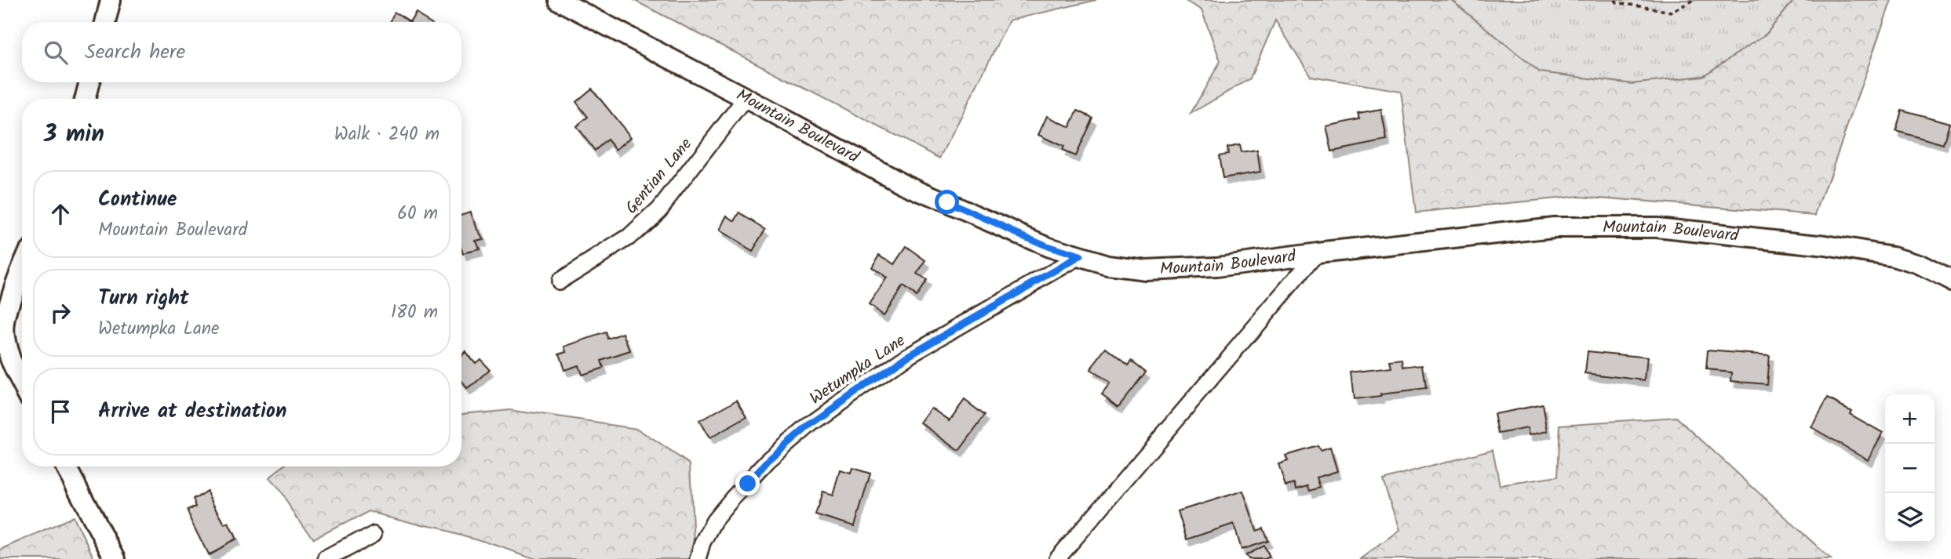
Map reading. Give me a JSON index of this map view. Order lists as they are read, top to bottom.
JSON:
{
  "streets": {
    "street": ["Mountain Boulevard", "Gentian Lane", "Wetumpka Lane"]
  },
  "crossings": [
    ["Mountain Boulevard", "Gentian Lane"],
    ["Mountain Boulevard", "Wetumpka Lane"]
  ],
  "page": {
    "search": "Search here",
    "heading": ["3 min", "Walk · 240 m"],
    "list": [
      ["Continue", "Mountain Boulevard", "60 m"],
      ["Turn right", "Wetumpka Lane", "180 m"],
      "Arrive at destination"
    ],
    "map_buttons": ["+", "−"]
  }
}
